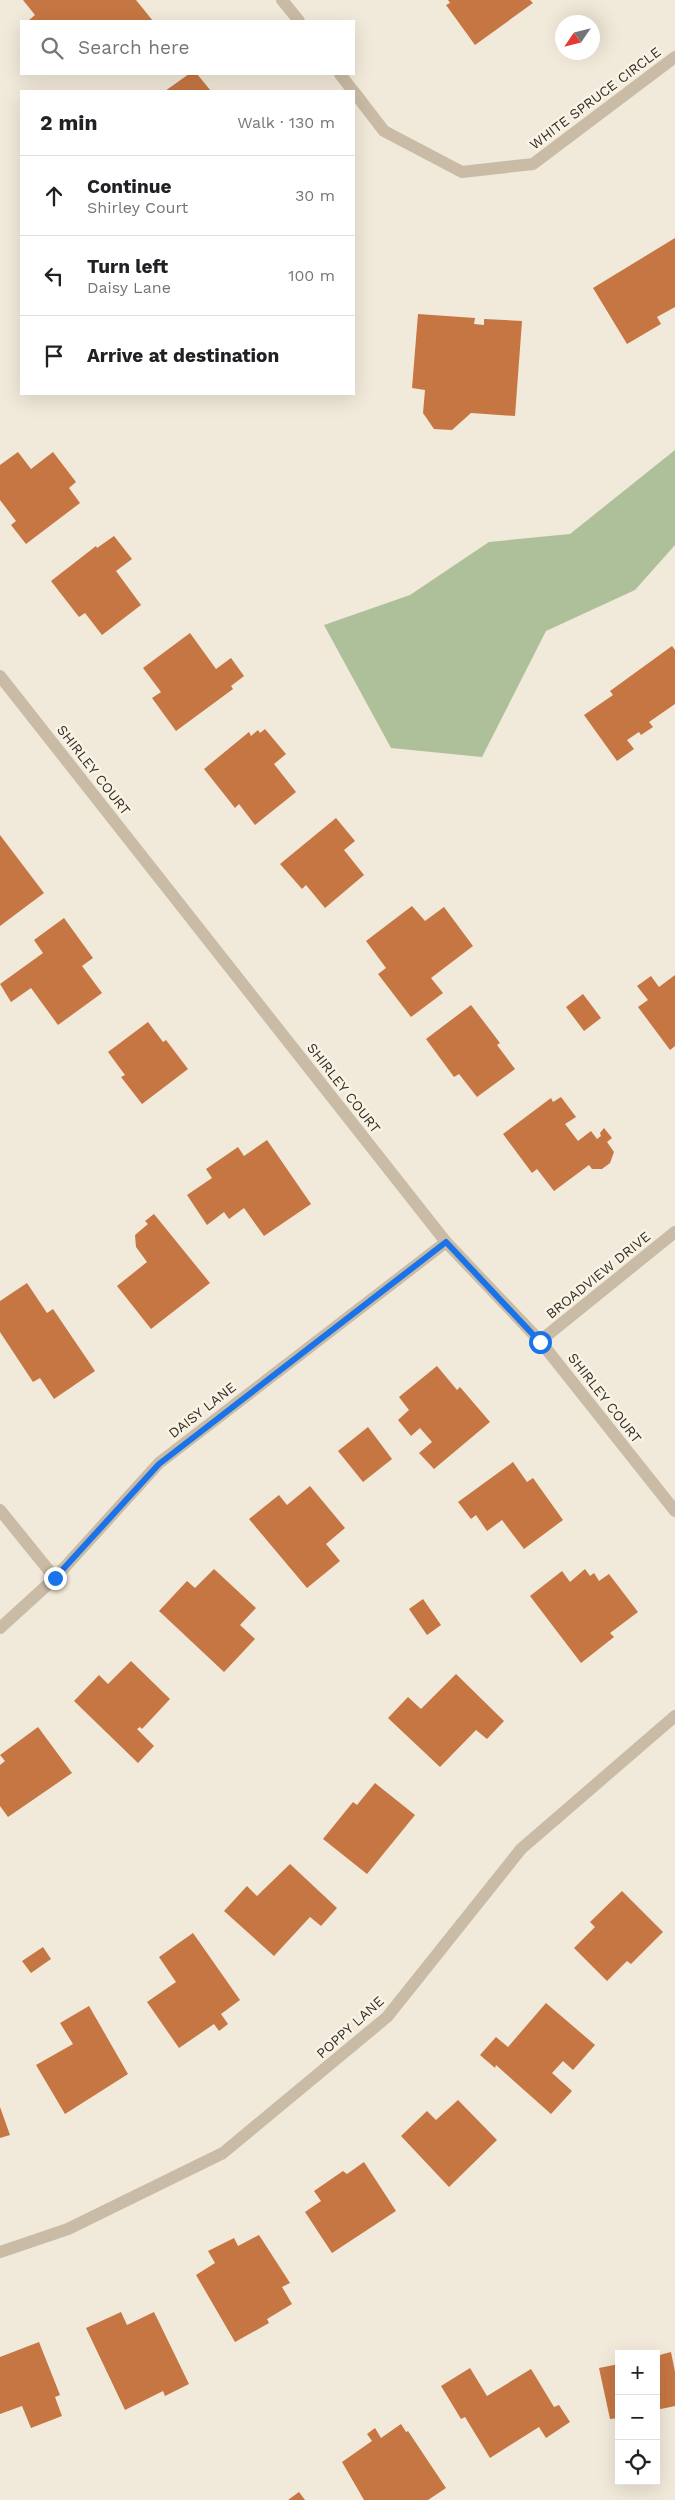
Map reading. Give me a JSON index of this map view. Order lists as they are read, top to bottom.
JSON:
{
  "streets": {
    "street": [
      "WHITE SPRUCE CIRCLE",
      "SHIRLEY COURT",
      "BROADVIEW DRIVE",
      "DAISY LANE",
      "POPPY LANE"
    ]
  },
  "crossings": [
    ["SHIRLEY COURT", "BROADVIEW DRIVE"],
    ["SHIRLEY COURT", "DAISY LANE"]
  ],
  "north": "bottom left",
  "page": {
    "search": "Search here",
    "heading": ["2 min", "Walk · 130 m"],
    "list": [
      ["Continue", "Shirley Court", "30 m"],
      ["Turn left", "Daisy Lane", "100 m"],
      "Arrive at destination"
    ],
    "map_buttons": ["+", "−"]
  }
}
